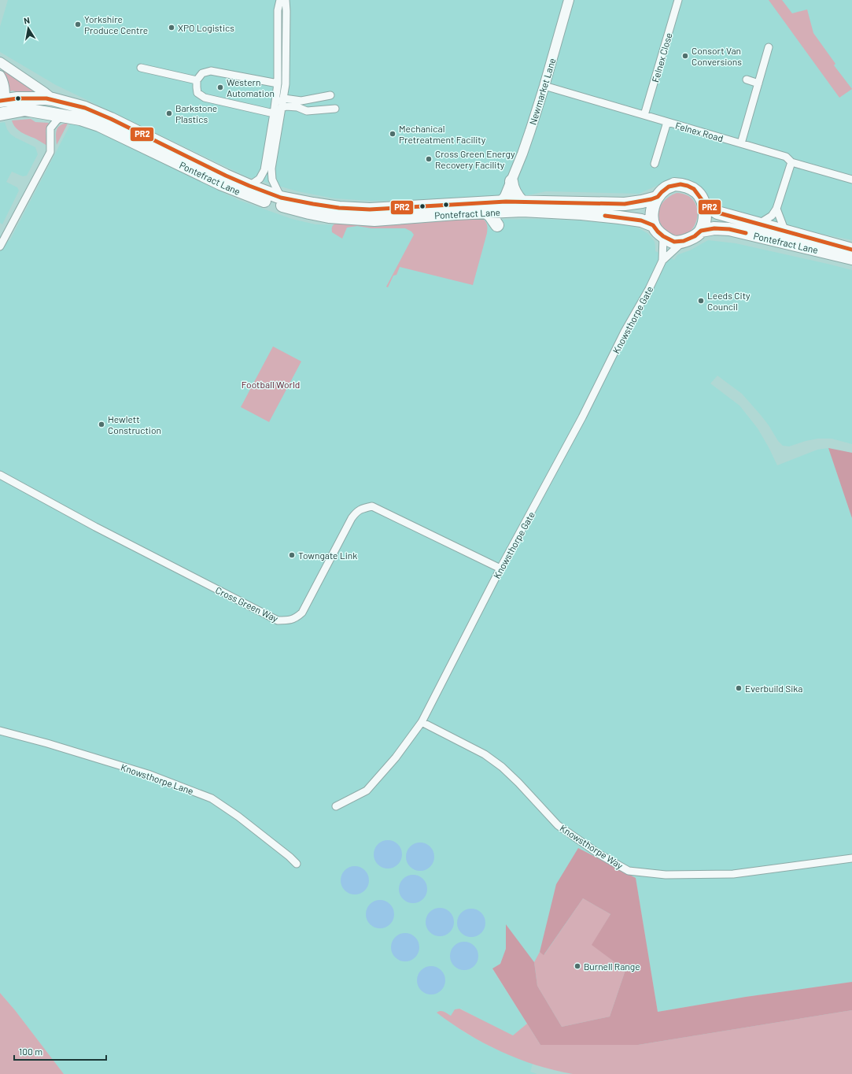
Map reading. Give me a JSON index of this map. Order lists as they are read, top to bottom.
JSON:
{
  "streets": {
    "highway": ["Pontefract Lane"],
    "street": [
      "Felnex Close",
      "Newmarket Lane",
      "Felnex Road",
      "Knowsthorpe Gate",
      "Cross Green Way",
      "Knowsthorpe Lane",
      "Knowsthorpe Way"
    ]
  },
  "crossings": [
    ["Felnex Close", "Felnex Road"],
    ["Newmarket Lane", "Felnex Road"],
    ["Newmarket Lane", "Pontefract Lane"],
    ["Pontefract Lane", "Knowsthorpe Gate"],
    ["Knowsthorpe Gate", "Cross Green Way"],
    ["Knowsthorpe Gate", "Knowsthorpe Way"]
  ],
  "parks": ["Football World"],
  "places": [
    "Yorkshire Produce Centre",
    "XPO Logistics",
    "Consort Van Conversions",
    "Western Automation",
    "Barkstone Plastics",
    "Mechanical Pretreatment Facility",
    "Cross Green Energy Recovery Facility",
    "Leeds City Council",
    "Hewlett Construction",
    "Towngate Link",
    "Everbuild Sika",
    "Burnell Range"
  ],
  "lines": ["transit line PR2"],
  "scale_bar": "100 m",
  "north": "top"
}
